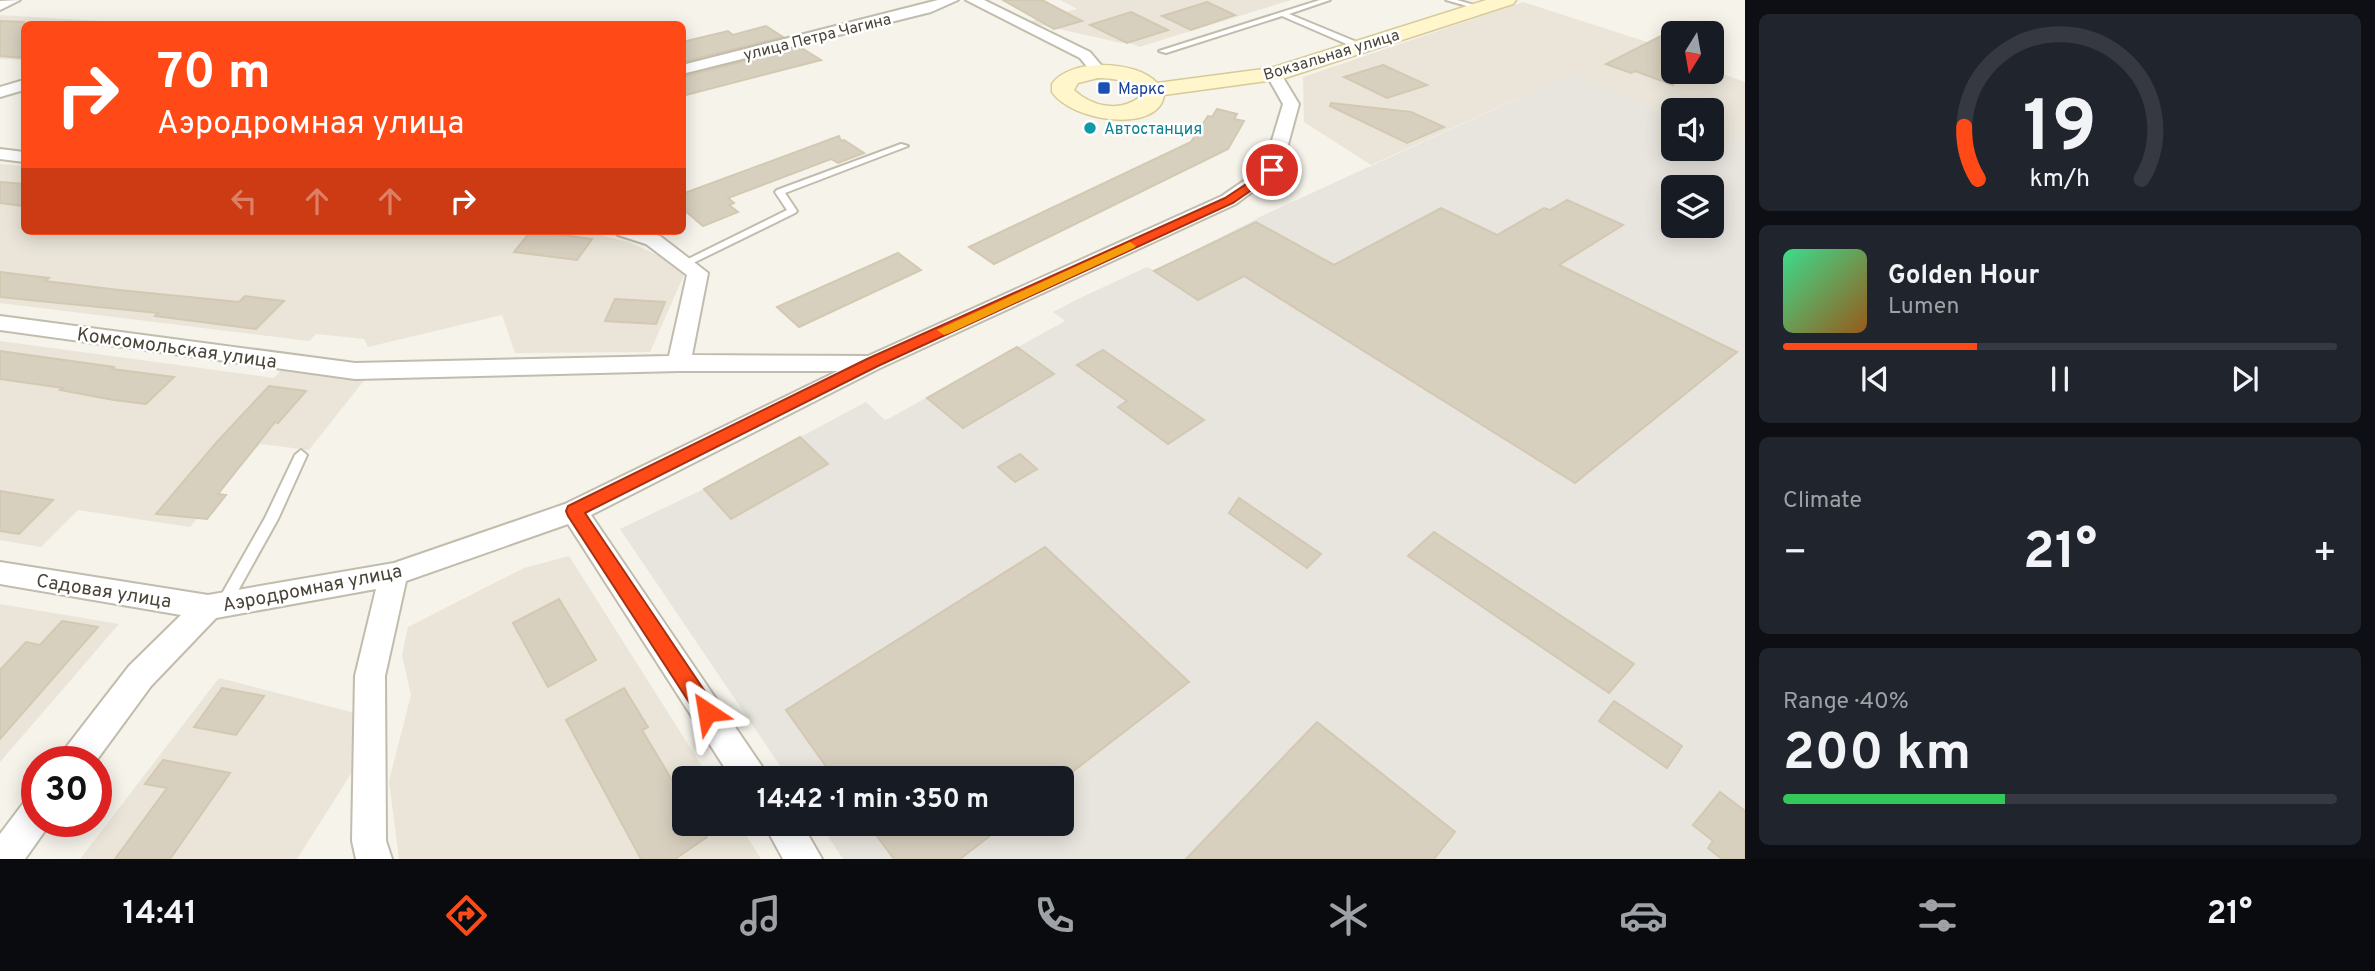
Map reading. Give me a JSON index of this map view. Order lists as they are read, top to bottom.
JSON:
{
  "streets": {
    "street": [
      "улица Петра Чагина",
      "Вокзальная улица",
      "Комсомольская улица",
      "Аэродромная улица",
      "Садовая улица"
    ]
  },
  "crossings": [
    ["Вокзальная улица", "Аэродромная улица"],
    ["Комсомольская улица", "Аэродромная улица"],
    ["Аэродромная улица", "Садовая улица"]
  ],
  "places": {
    "transit": ["Маркс"],
    "other": ["Автостанция"]
  },
  "north": "bottom",
  "page": {
    "turn": ["70 m", "Аэродромная улица"],
    "song": ["Golden Hour", "Lumen"],
    "tile": [
      "Climate",
      ["Range · 40%", "200 km"]
    ],
    "heat": ["−", "21°", "+"],
    "limit": "30",
    "trip": "14:42 · 1 min · 350 m",
    "tabs": ["14:41", "21°"],
    "gauge": ["19", "km/h"]
  }
}
